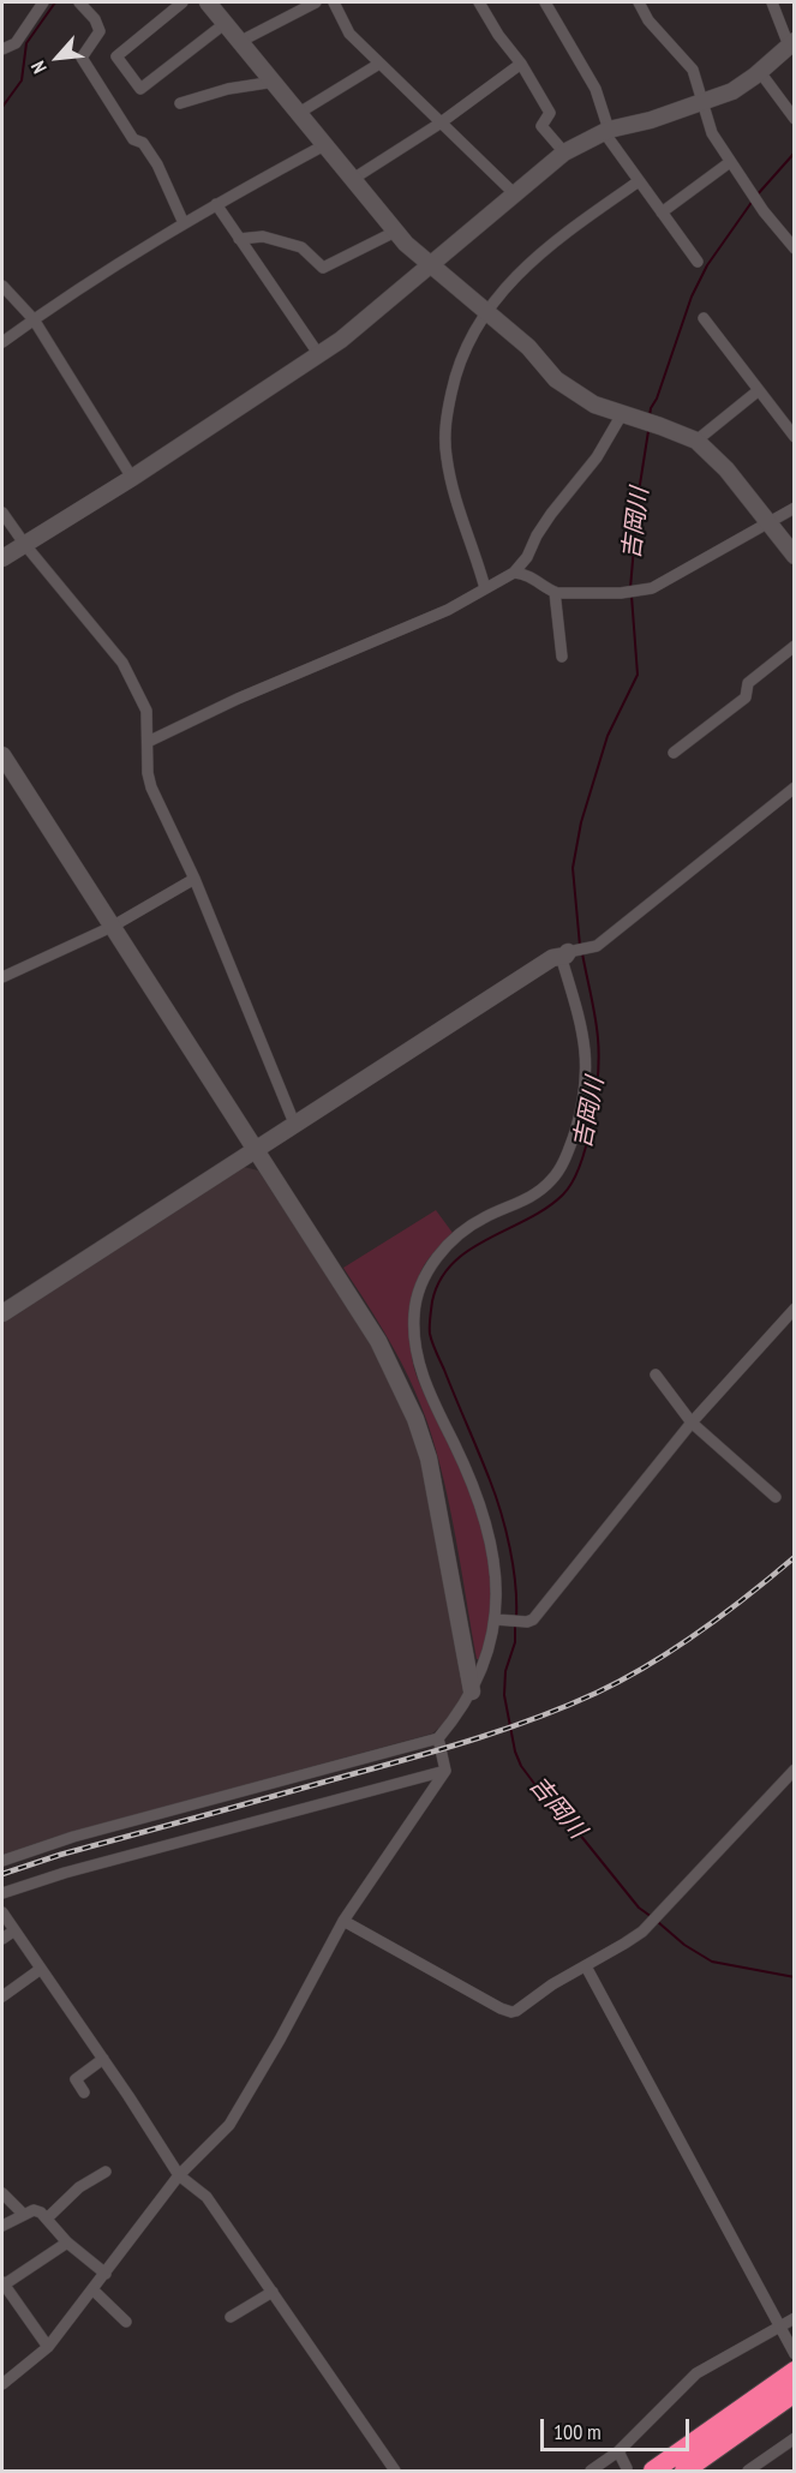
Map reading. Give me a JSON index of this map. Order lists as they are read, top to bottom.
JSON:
{
  "water": ["吉岡川"],
  "scale_bar": "100 m",
  "north": "bottom left"
}
